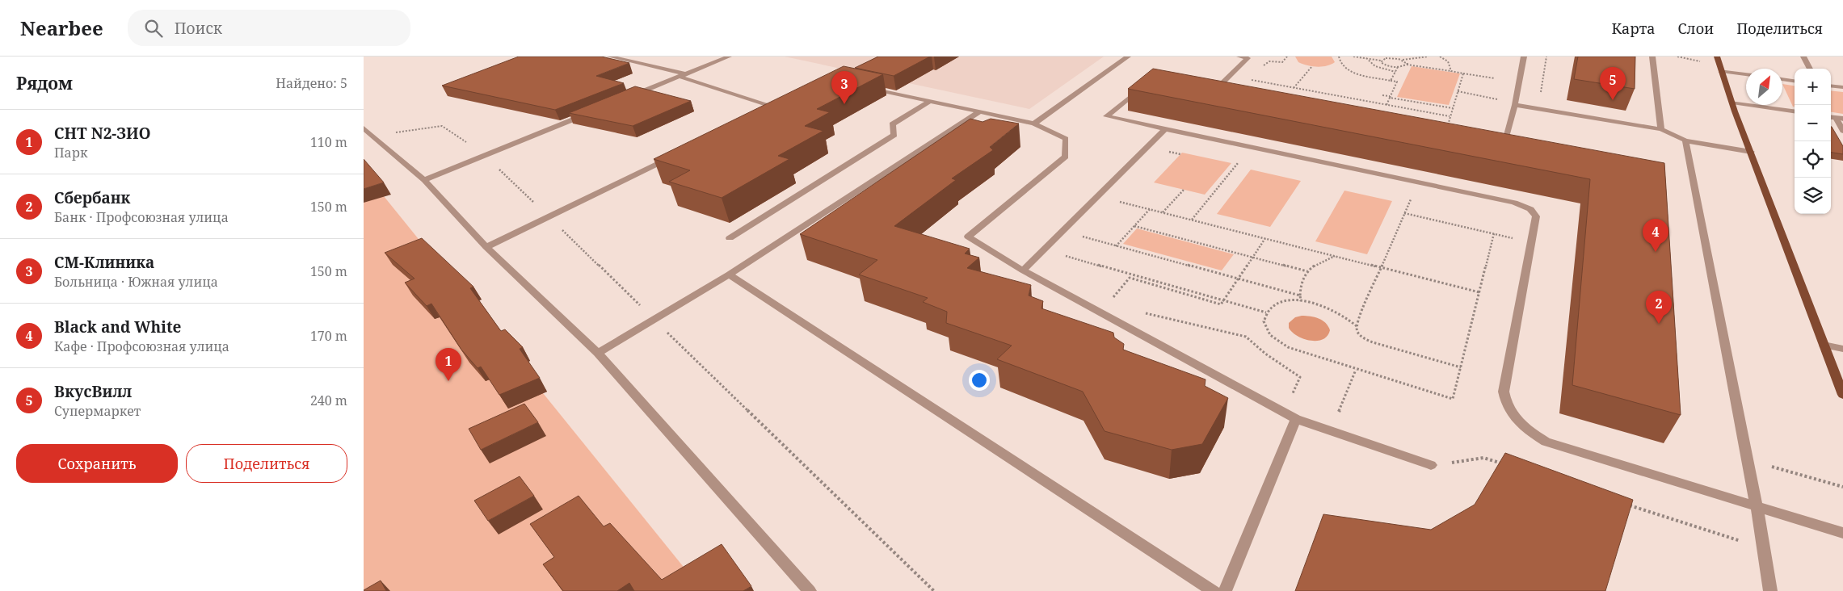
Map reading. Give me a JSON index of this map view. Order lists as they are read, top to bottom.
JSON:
{
  "north": "top right",
  "page": {
    "header": "Nearbee",
    "search": "Поиск",
    "nav": ["Карта", "Слои", "Поделиться"],
    "heading": ["Рядом", "Найдено: 5"],
    "pins": [
      "5",
      "3",
      "4",
      "2",
      "1"
    ],
    "map_buttons": ["+", "−"],
    "list": [
      {
        "mark": "1",
        "name": "СНТ N2-ЗИО",
        "note": "Парк",
        "value": "110 m"
      },
      {
        "mark": "2",
        "name": "Сбербанк",
        "note": "Банк · Профсоюзная улица",
        "value": "150 m"
      },
      {
        "mark": "3",
        "name": "СМ-Клиника",
        "note": "Больница · Южная улица",
        "value": "150 m"
      },
      {
        "mark": "4",
        "name": "Black and White",
        "note": "Кафе · Профсоюзная улица",
        "value": "170 m"
      },
      {
        "mark": "5",
        "name": "ВкусВилл",
        "note": "Супермаркет",
        "value": "240 m"
      }
    ],
    "buttons": ["Сохранить", "Поделиться"]
  }
}
